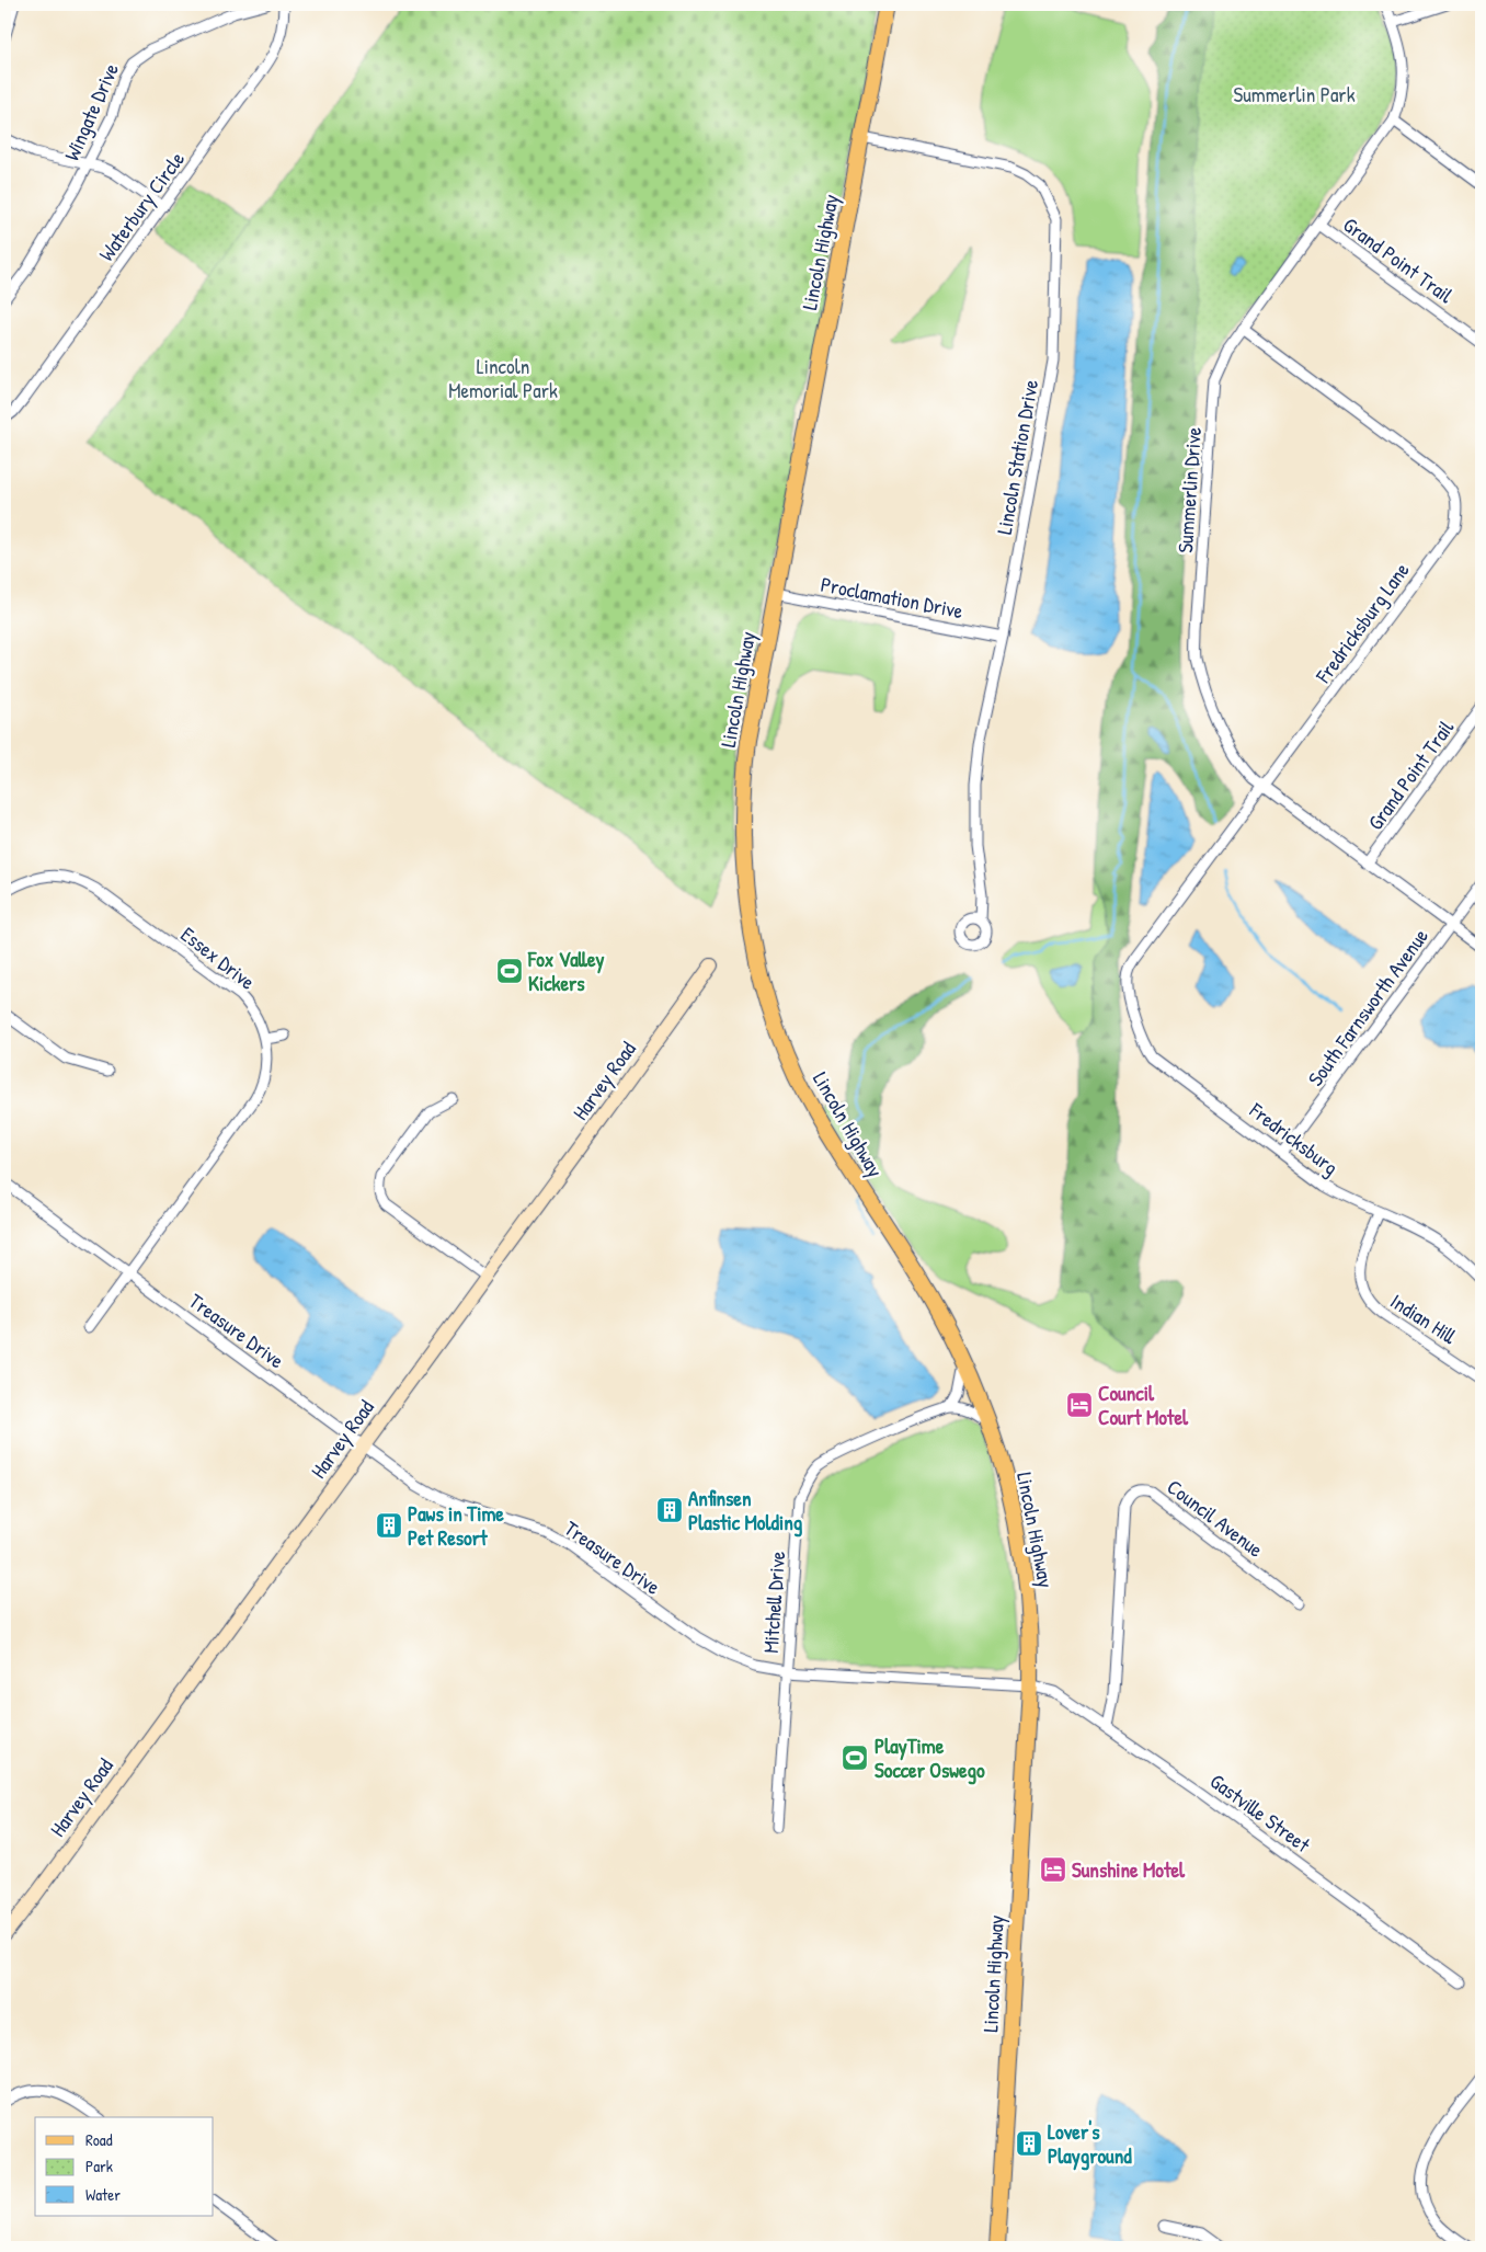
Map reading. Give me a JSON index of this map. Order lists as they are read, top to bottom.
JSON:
{
  "streets": {
    "main road": ["Lincoln Highway"],
    "street": [
      "Wingate Drive",
      "Waterbury Circle",
      "Grand Point Trail",
      "Lincoln Station Drive",
      "Summerlin Drive",
      "Proclamation Drive",
      "Fredricksburg Lane",
      "Essex Drive",
      "South Farnsworth Avenue",
      "Harvey Road",
      "Fredricksburg",
      "Indian Hill",
      "Treasure Drive",
      "Council Avenue",
      "Mitchell Drive",
      "Gastville Street"
    ]
  },
  "crossings": [
    ["Lincoln Highway", "Lincoln Station Drive"],
    ["Lincoln Highway", "Proclamation Drive"],
    ["Lincoln Highway", "Treasure Drive"],
    ["Lincoln Highway", "Gastville Street"],
    ["Grand Point Trail", "Summerlin Drive"],
    ["Lincoln Station Drive", "Proclamation Drive"],
    ["Summerlin Drive", "Fredricksburg Lane"],
    ["Summerlin Drive", "South Farnsworth Avenue"],
    ["Fredricksburg Lane", "Fredricksburg"],
    ["Essex Drive", "Treasure Drive"],
    ["South Farnsworth Avenue", "Fredricksburg"],
    ["Harvey Road", "Treasure Drive"],
    ["Fredricksburg", "Indian Hill"],
    ["Treasure Drive", "Mitchell Drive"],
    ["Treasure Drive", "Gastville Street"],
    ["Council Avenue", "Gastville Street"]
  ],
  "parks": ["Summerlin Park", "Lincoln Memorial Park"],
  "places": {
    "sports": ["Fox Valley Kickers", "PlayTime Soccer Oswego"],
    "hotel": ["Council Court Motel", "Sunshine Motel"],
    "building": ["Anfinsen Plastic Molding", "Paws in Time Pet Resort", "Lover's Playground"]
  },
  "legend": ["Road", "Park", "Water"]
}
